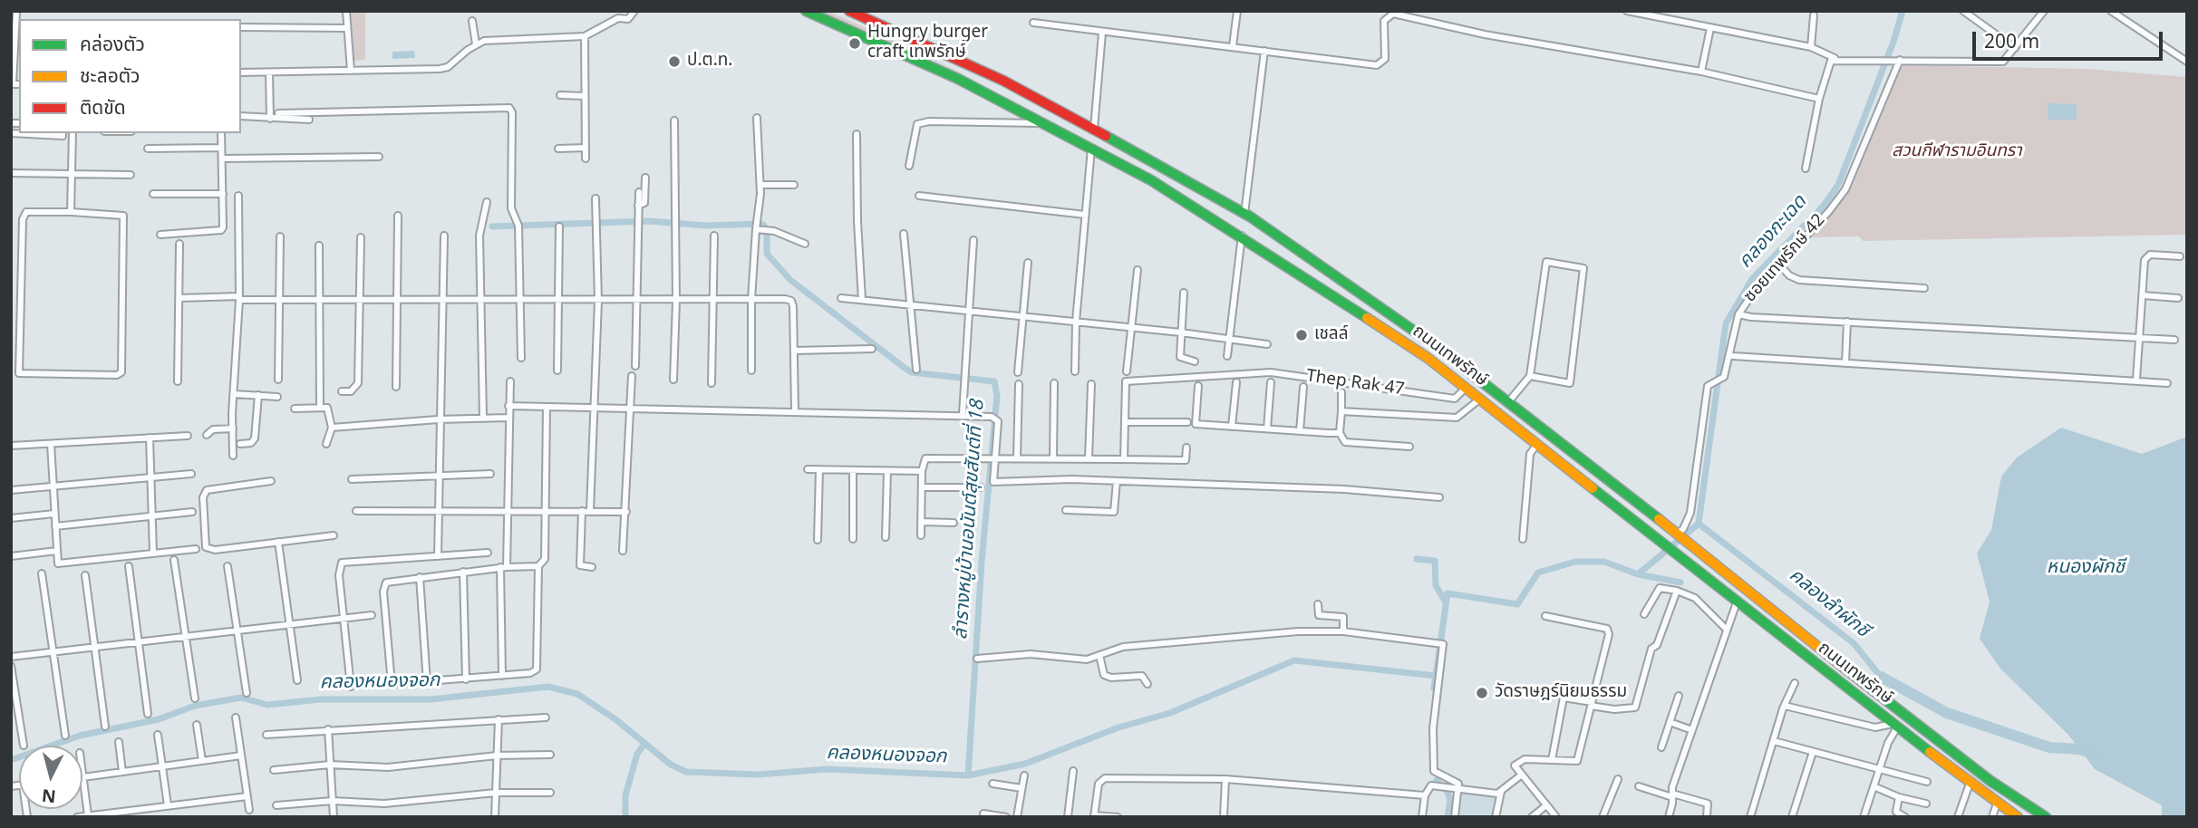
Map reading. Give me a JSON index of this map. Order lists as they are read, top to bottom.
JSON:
{
  "streets": {
    "main road": ["ถนนเทพรักษ์"],
    "street": ["ซอยเทพรักษ์ 42", "Thep Rak 47"]
  },
  "crossings": [
    ["ซอยเทพรักษ์ 42", "ถนนเทพรักษ์"],
    ["ถนนเทพรักษ์", "Thep Rak 47"]
  ],
  "water": [
    "คลองกะเฉด",
    "ลำรางหมู่บ้านอนันต์สุขสันต์ที่ 18",
    "หนองผักชี",
    "คลองลำผักชี",
    "คลองหนองจอก"
  ],
  "parks": ["สวนกีฬารามอินทรา"],
  "places": [
    "Hungry burger craft เทพรักษ์",
    "ป.ต.ท.",
    "เชลล์",
    "วัดราษฎร์นิยมธรรม"
  ],
  "legend": ["คล่องตัว", "ชะลอตัว", "ติดขัด"],
  "scale_bar": "200 m",
  "north": "bottom"
}
